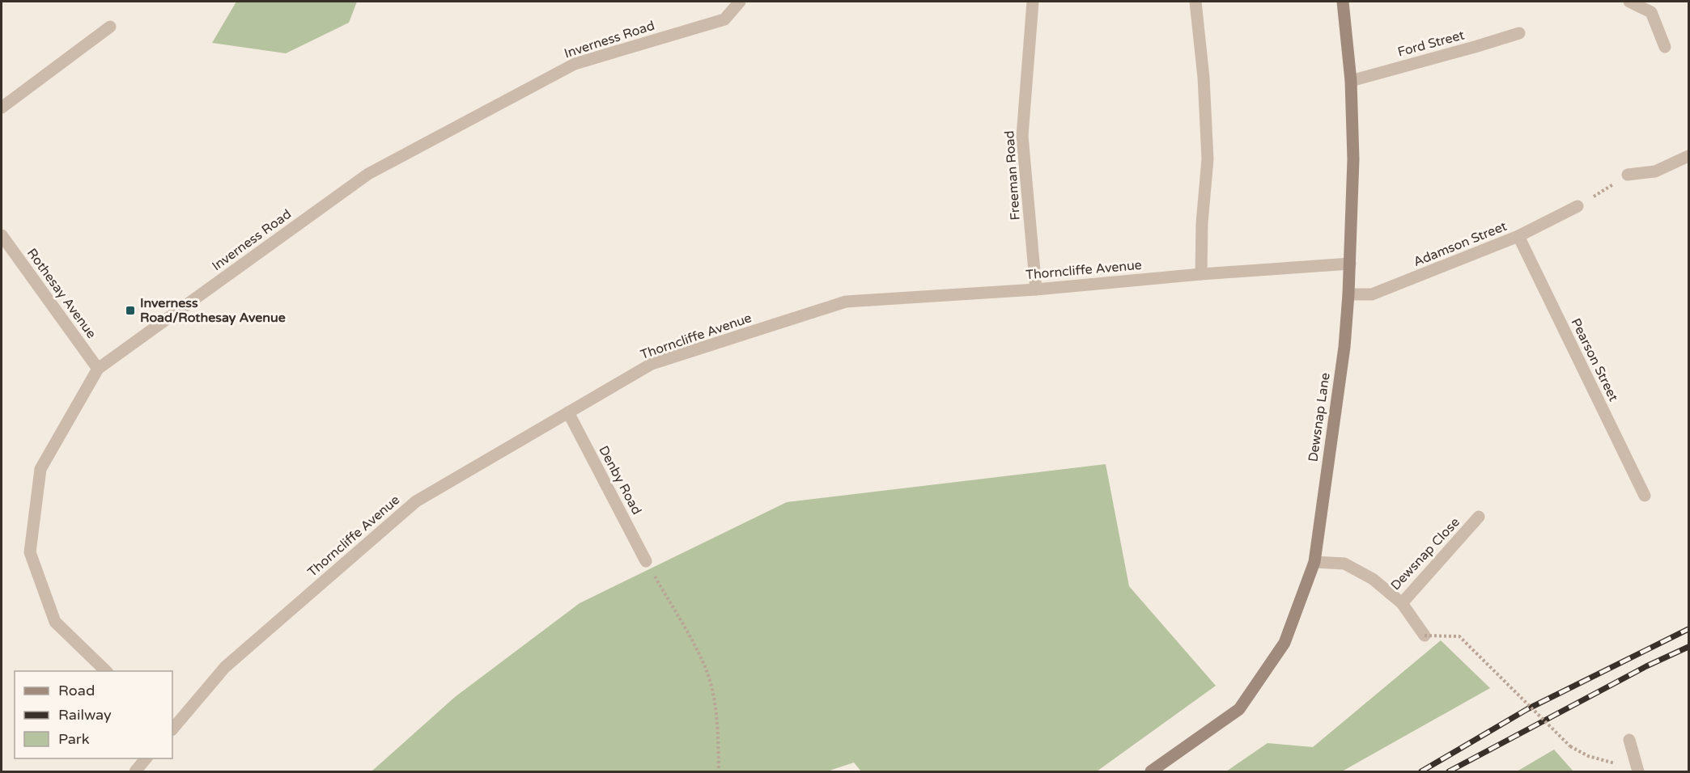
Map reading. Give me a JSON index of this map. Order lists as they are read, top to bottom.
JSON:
{
  "streets": {
    "street": [
      "Inverness Road",
      "Ford Street",
      "Freeman Road",
      "Adamson Street",
      "Thorncliffe Avenue",
      "Rothesay Avenue",
      "Pearson Street",
      "Dewsnap Lane",
      "Denby Road",
      "Dewsnap Close"
    ]
  },
  "crossings": [
    ["Inverness Road", "Rothesay Avenue"],
    ["Ford Street", "Dewsnap Lane"],
    ["Freeman Road", "Thorncliffe Avenue"],
    ["Adamson Street", "Pearson Street"],
    ["Adamson Street", "Dewsnap Lane"],
    ["Thorncliffe Avenue", "Dewsnap Lane"],
    ["Thorncliffe Avenue", "Denby Road"],
    ["Dewsnap Lane", "Dewsnap Close"]
  ],
  "places": {
    "transit": ["Inverness Road/Rothesay Avenue"]
  },
  "legend": ["Road", "Railway", "Park"]
}
